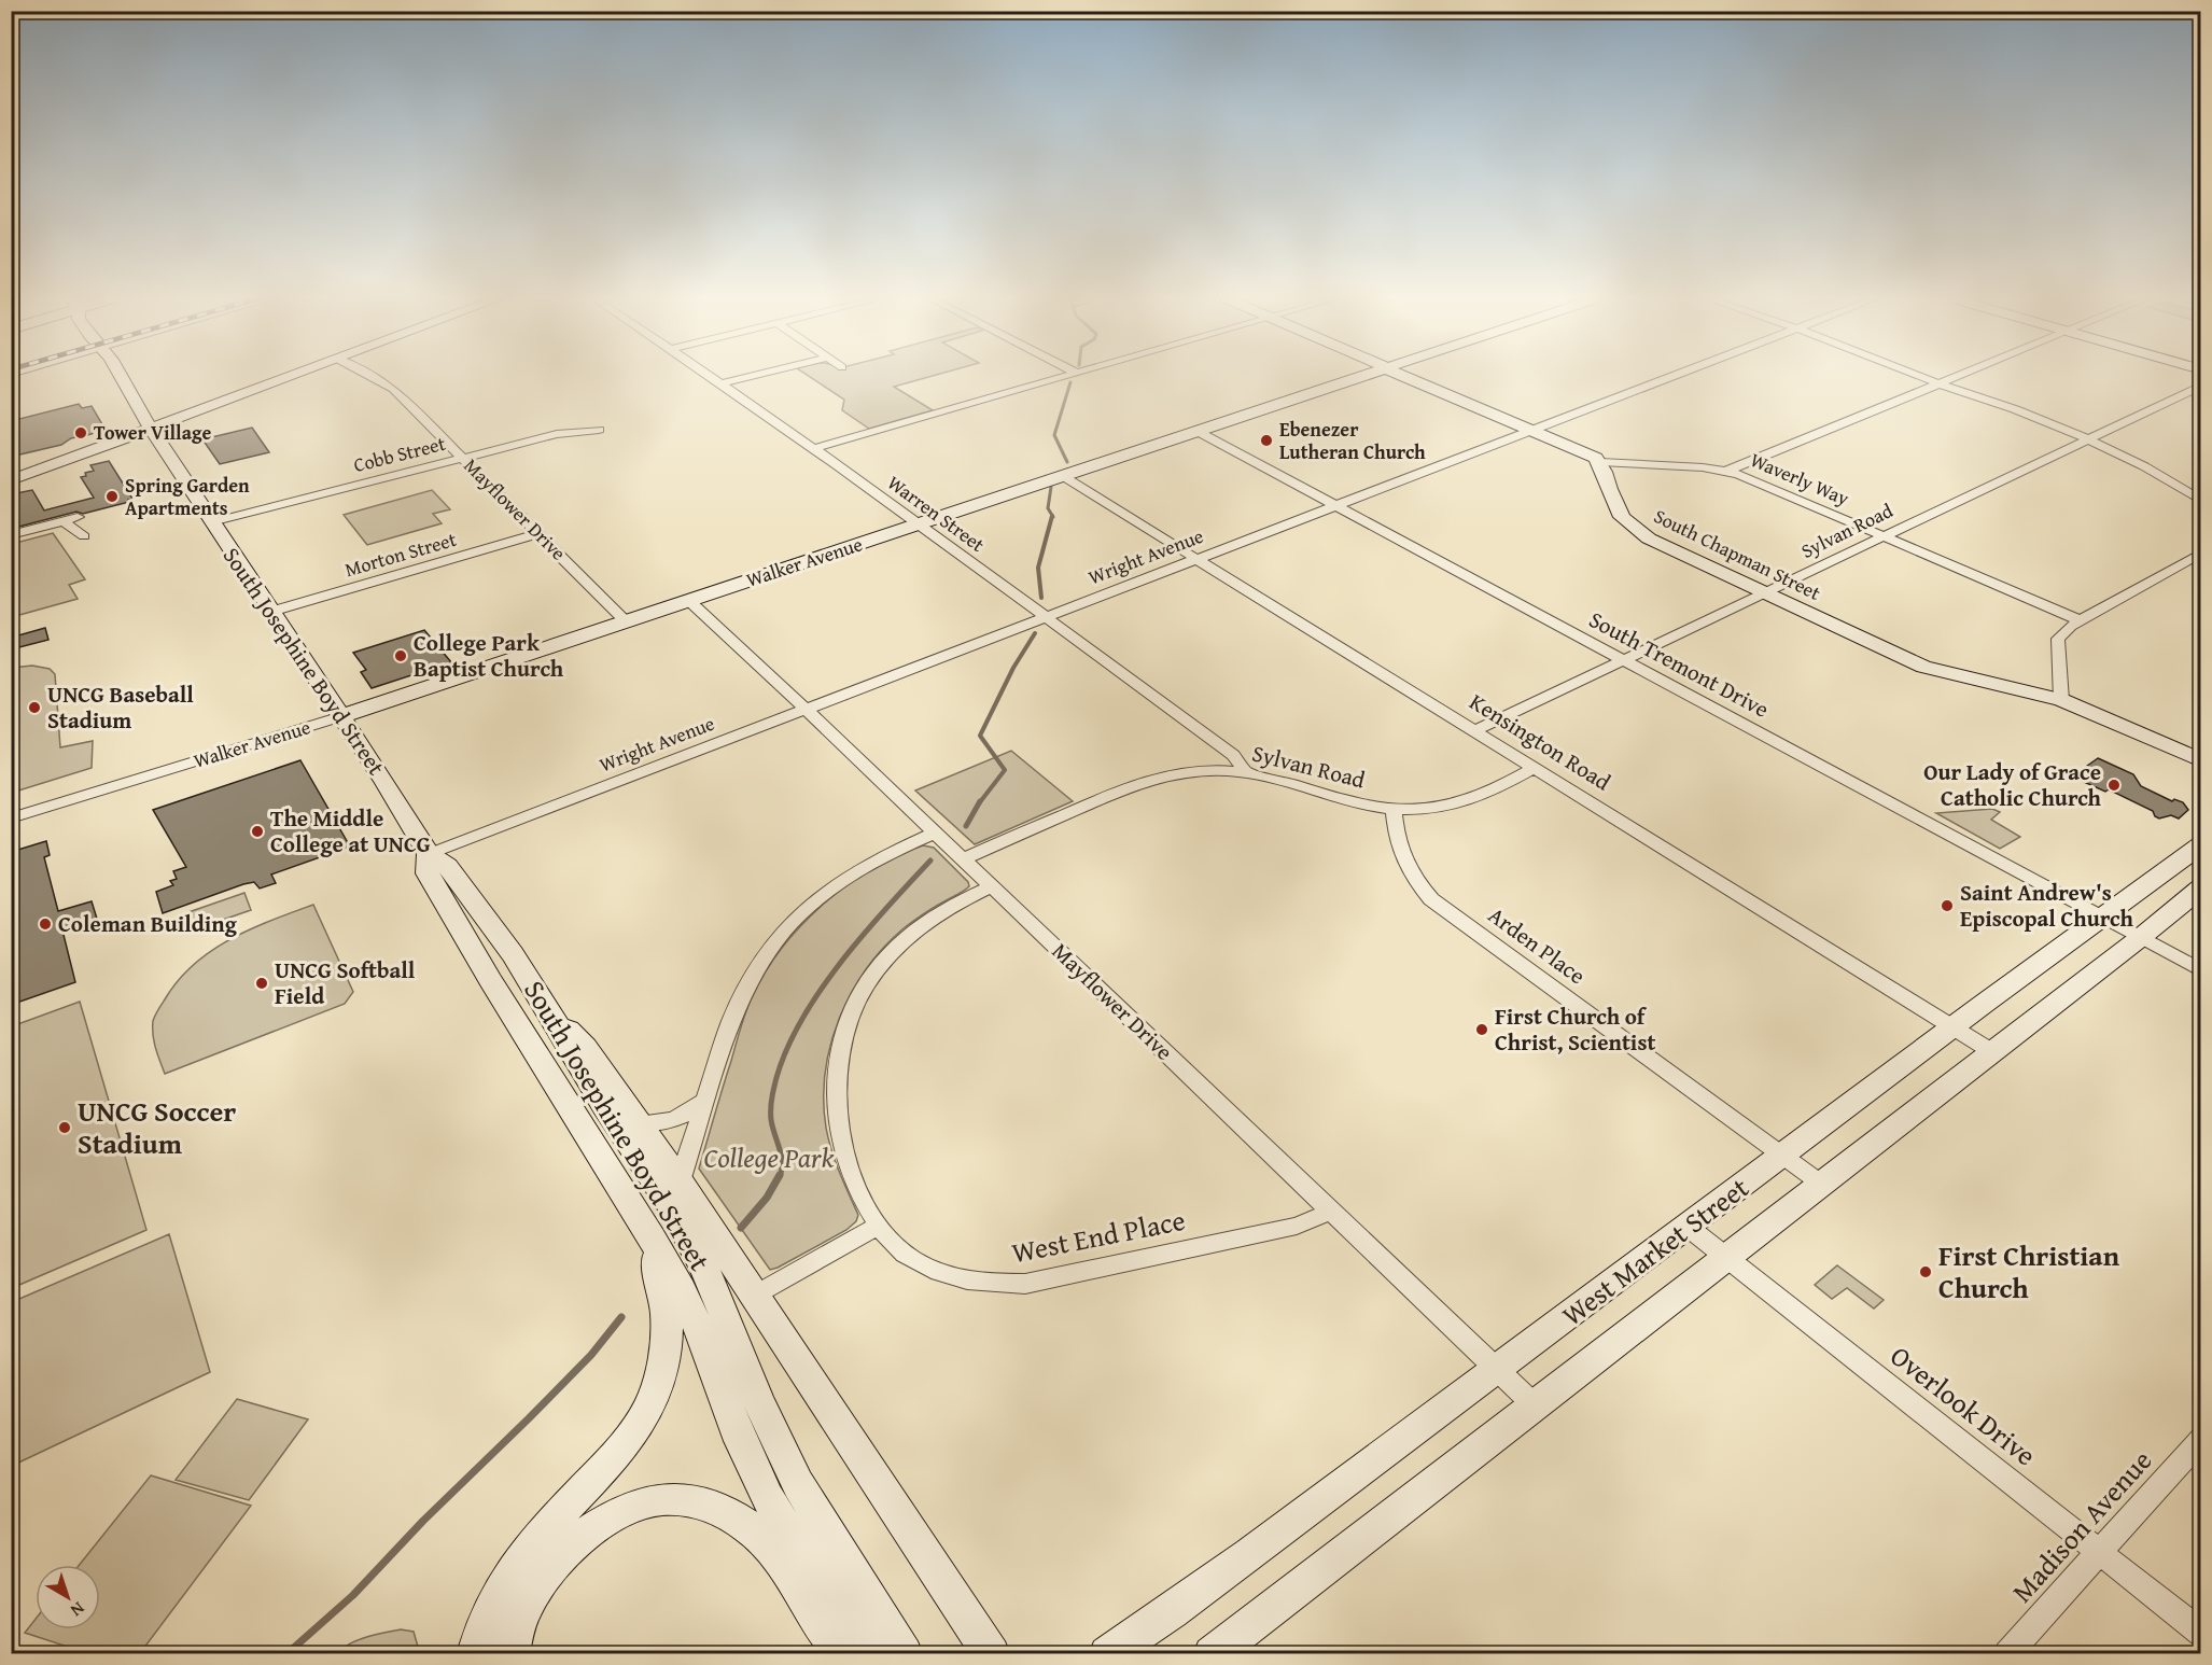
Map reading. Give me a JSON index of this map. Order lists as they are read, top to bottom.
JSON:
{
  "streets": {
    "main road": [
      "South Chapman Street",
      "Walker Avenue",
      "South Josephine Boyd Street",
      "West Market Street"
    ],
    "street": [
      "Cobb Street",
      "Waverly Way",
      "Mayflower Drive",
      "Warren Street",
      "Sylvan Road",
      "Morton Street",
      "Wright Avenue",
      "South Tremont Drive",
      "Kensington Road",
      "Arden Place",
      "West End Place",
      "Overlook Drive",
      "Madison Avenue"
    ]
  },
  "crossings": [
    ["Cobb Street", "Mayflower Drive"],
    ["Cobb Street", "South Josephine Boyd Street"],
    ["Waverly Way", "Sylvan Road"],
    ["Waverly Way", "South Chapman Street"],
    ["Mayflower Drive", "Sylvan Road"],
    ["Mayflower Drive", "Morton Street"],
    ["Mayflower Drive", "Wright Avenue"],
    ["Mayflower Drive", "Walker Avenue"],
    ["Mayflower Drive", "West End Place"],
    ["Mayflower Drive", "West Market Street"],
    ["Warren Street", "Sylvan Road"],
    ["Warren Street", "Wright Avenue"],
    ["Warren Street", "Walker Avenue"],
    ["Sylvan Road", "South Chapman Street"],
    ["Sylvan Road", "South Tremont Drive"],
    ["Sylvan Road", "Kensington Road"],
    ["Sylvan Road", "Arden Place"],
    ["Morton Street", "South Josephine Boyd Street"],
    ["Wright Avenue", "South Josephine Boyd Street"],
    ["Wright Avenue", "South Tremont Drive"],
    ["Wright Avenue", "Kensington Road"],
    ["Walker Avenue", "South Josephine Boyd Street"],
    ["Walker Avenue", "South Tremont Drive"],
    ["Walker Avenue", "Kensington Road"],
    ["South Tremont Drive", "West Market Street"],
    ["Kensington Road", "West Market Street"],
    ["Arden Place", "West Market Street"],
    ["West Market Street", "Overlook Drive"],
    ["Overlook Drive", "Madison Avenue"]
  ],
  "parks": ["College Park"],
  "places": [
    "Tower Village",
    "Ebenezer Lutheran Church",
    "Spring Garden Apartments",
    "College Park Baptist Church",
    "UNCG Baseball Stadium",
    "Our Lady of Grace Catholic Church",
    "The Middle College at UNCG",
    "Saint Andrew's Episcopal Church",
    "Coleman Building",
    "UNCG Softball Field",
    "First Church of Christ, Scientist",
    "UNCG Soccer Stadium",
    "First Christian Church"
  ],
  "north": "bottom right"
}
